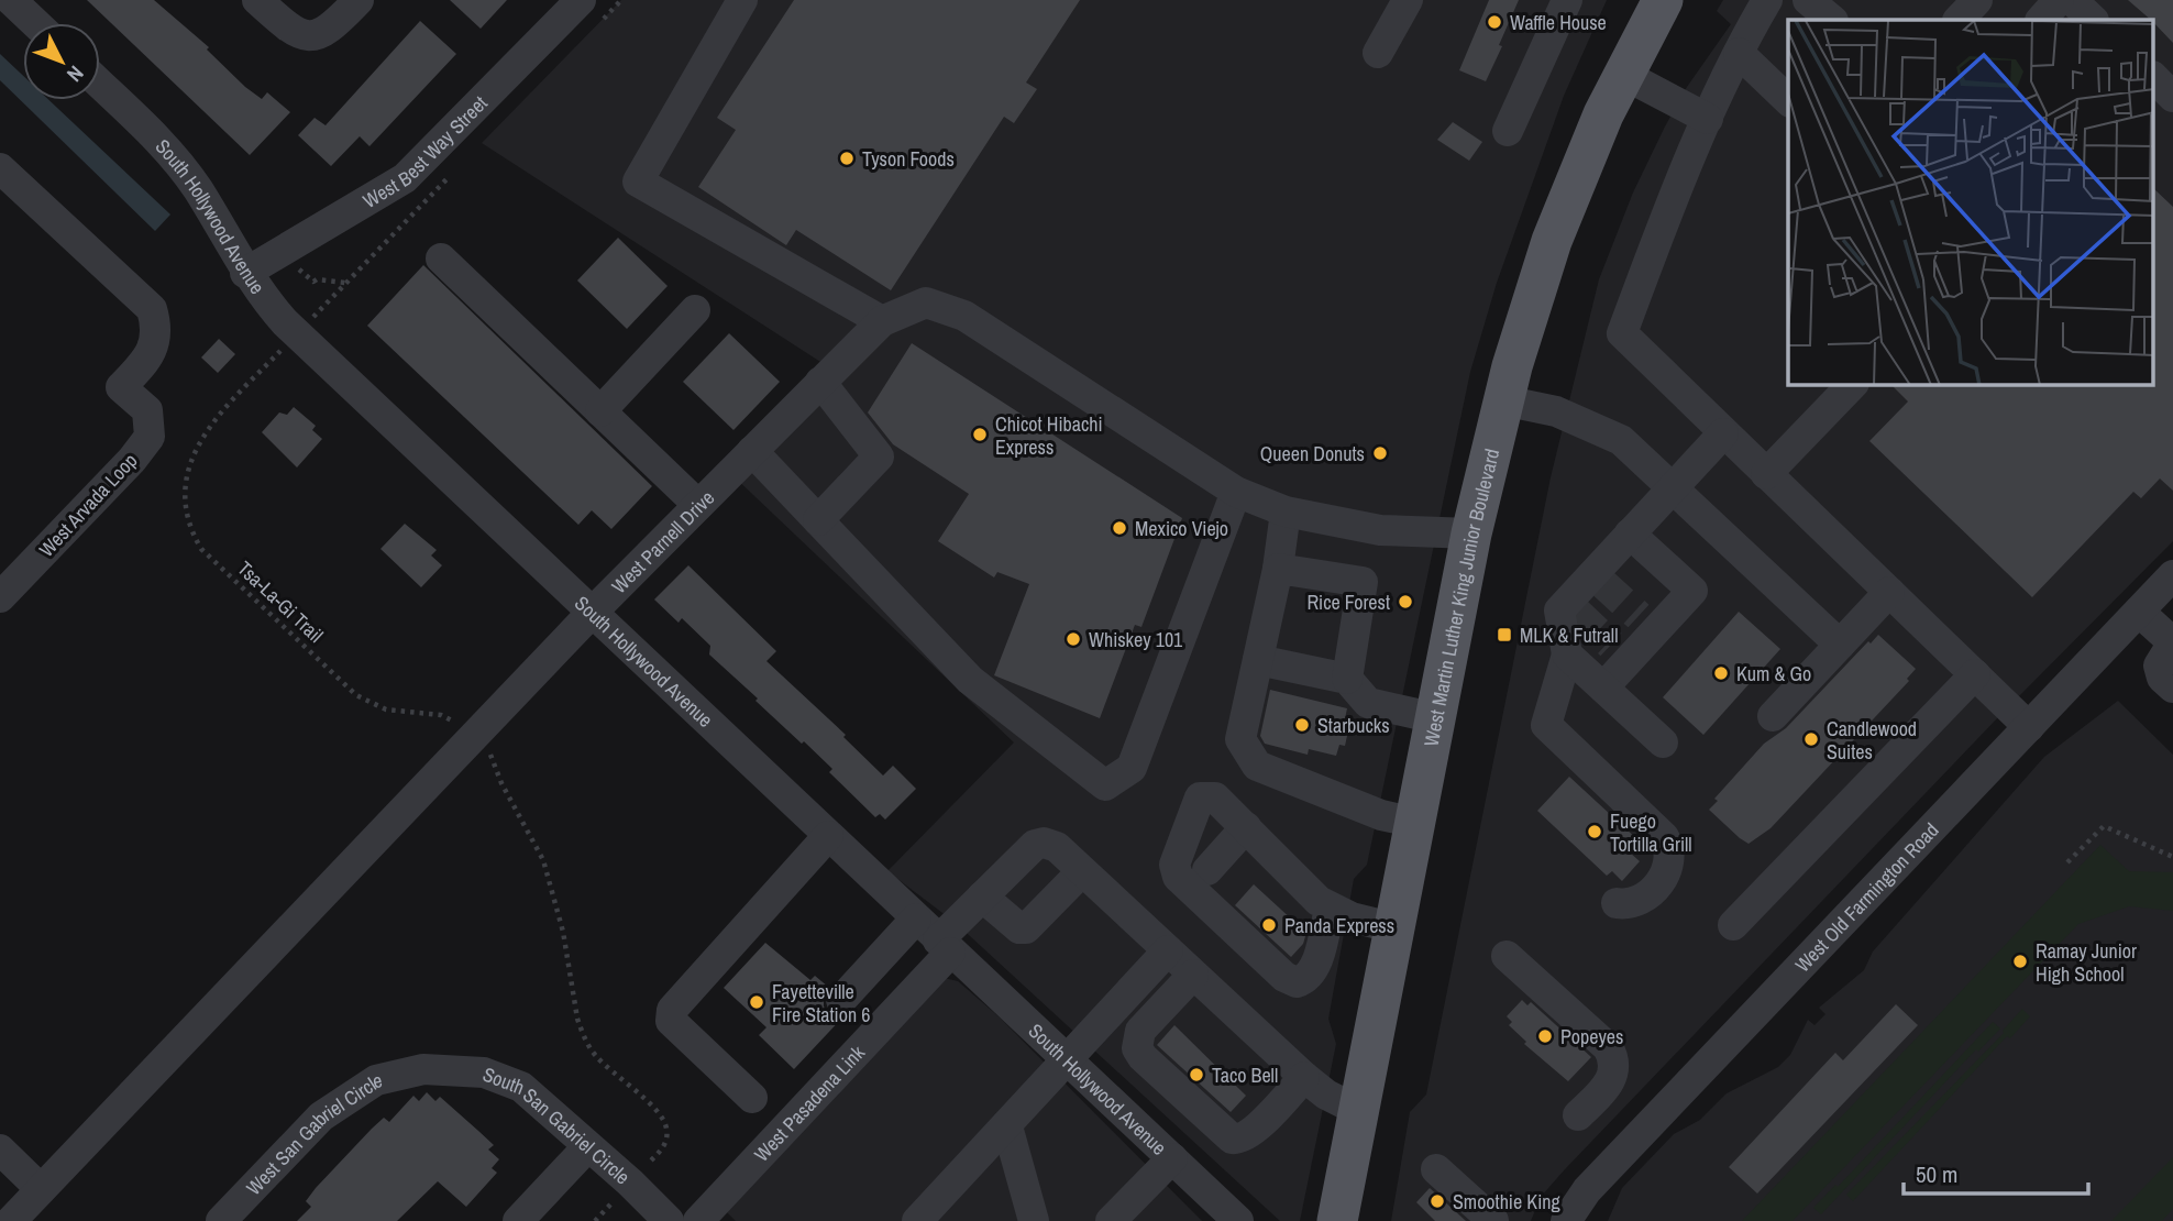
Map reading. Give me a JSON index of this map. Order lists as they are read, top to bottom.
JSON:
{
  "streets": {
    "main road": ["West Martin Luther King Junior Boulevard"],
    "street": [
      "West Best Way Street",
      "South Hollywood Avenue",
      "West Arvada Loop",
      "West Parnell Drive",
      "West Old Farmington Road",
      "West Pasadena Link",
      "South San Gabriel Circle",
      "West San Gabriel Circle"
    ],
    "path": ["Tsa-La-Gi Trail"]
  },
  "crossings": [
    ["West Best Way Street", "South Hollywood Avenue"],
    ["South Hollywood Avenue", "West Parnell Drive"],
    ["South Hollywood Avenue", "Tsa-La-Gi Trail"],
    ["South Hollywood Avenue", "West Pasadena Link"],
    ["West Parnell Drive", "Tsa-La-Gi Trail"],
    ["Tsa-La-Gi Trail", "South San Gabriel Circle"],
    ["South San Gabriel Circle", "West San Gabriel Circle"]
  ],
  "places": {
    "other": [
      "Waffle House",
      "Tyson Foods",
      "Chicot Hibachi Express",
      "Queen Donuts",
      "Mexico Viejo",
      "Rice Forest",
      "Whiskey 101",
      "Kum & Go",
      "Starbucks",
      "Candlewood Suites",
      "Fuego Tortilla Grill",
      "Panda Express",
      "Ramay Junior High School",
      "Fayetteville Fire Station 6",
      "Popeyes",
      "Taco Bell",
      "Smoothie King"
    ],
    "transit": ["MLK & Futrall"]
  },
  "scale_bar": "50 m",
  "north": "bottom right"
}
